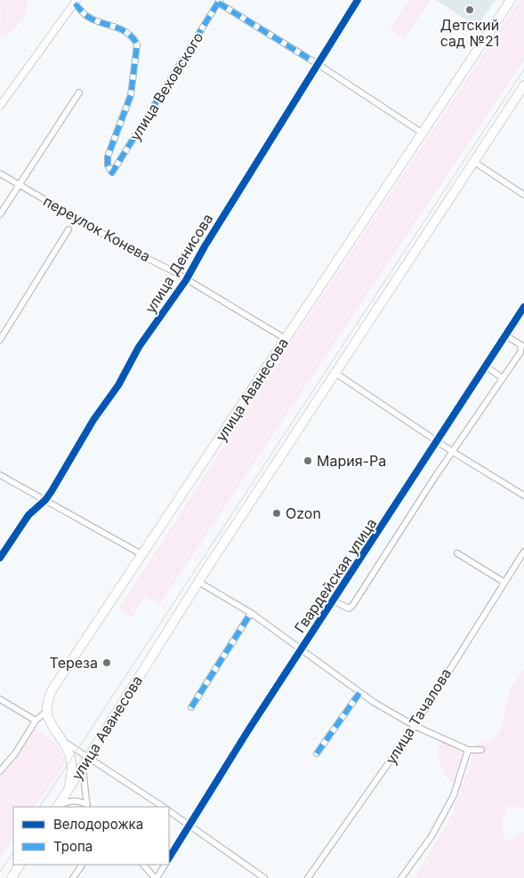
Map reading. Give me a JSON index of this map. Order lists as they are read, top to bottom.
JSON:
{
  "streets": {
    "highway": ["улица Аванесова"],
    "street": [
      "улица Веховского",
      "переулок Конева",
      "улица Денисова",
      "Гвардейская улица",
      "улица Тачалова"
    ]
  },
  "crossings": [
    ["переулок Конева", "улица Денисова"],
    ["переулок Конева", "улица Аванесова"]
  ],
  "places": [
    "Детский сад №21",
    "Мария-Ра",
    "Ozon",
    "Тереза"
  ],
  "legend": ["Велодорожка", "Тропа"]
}
